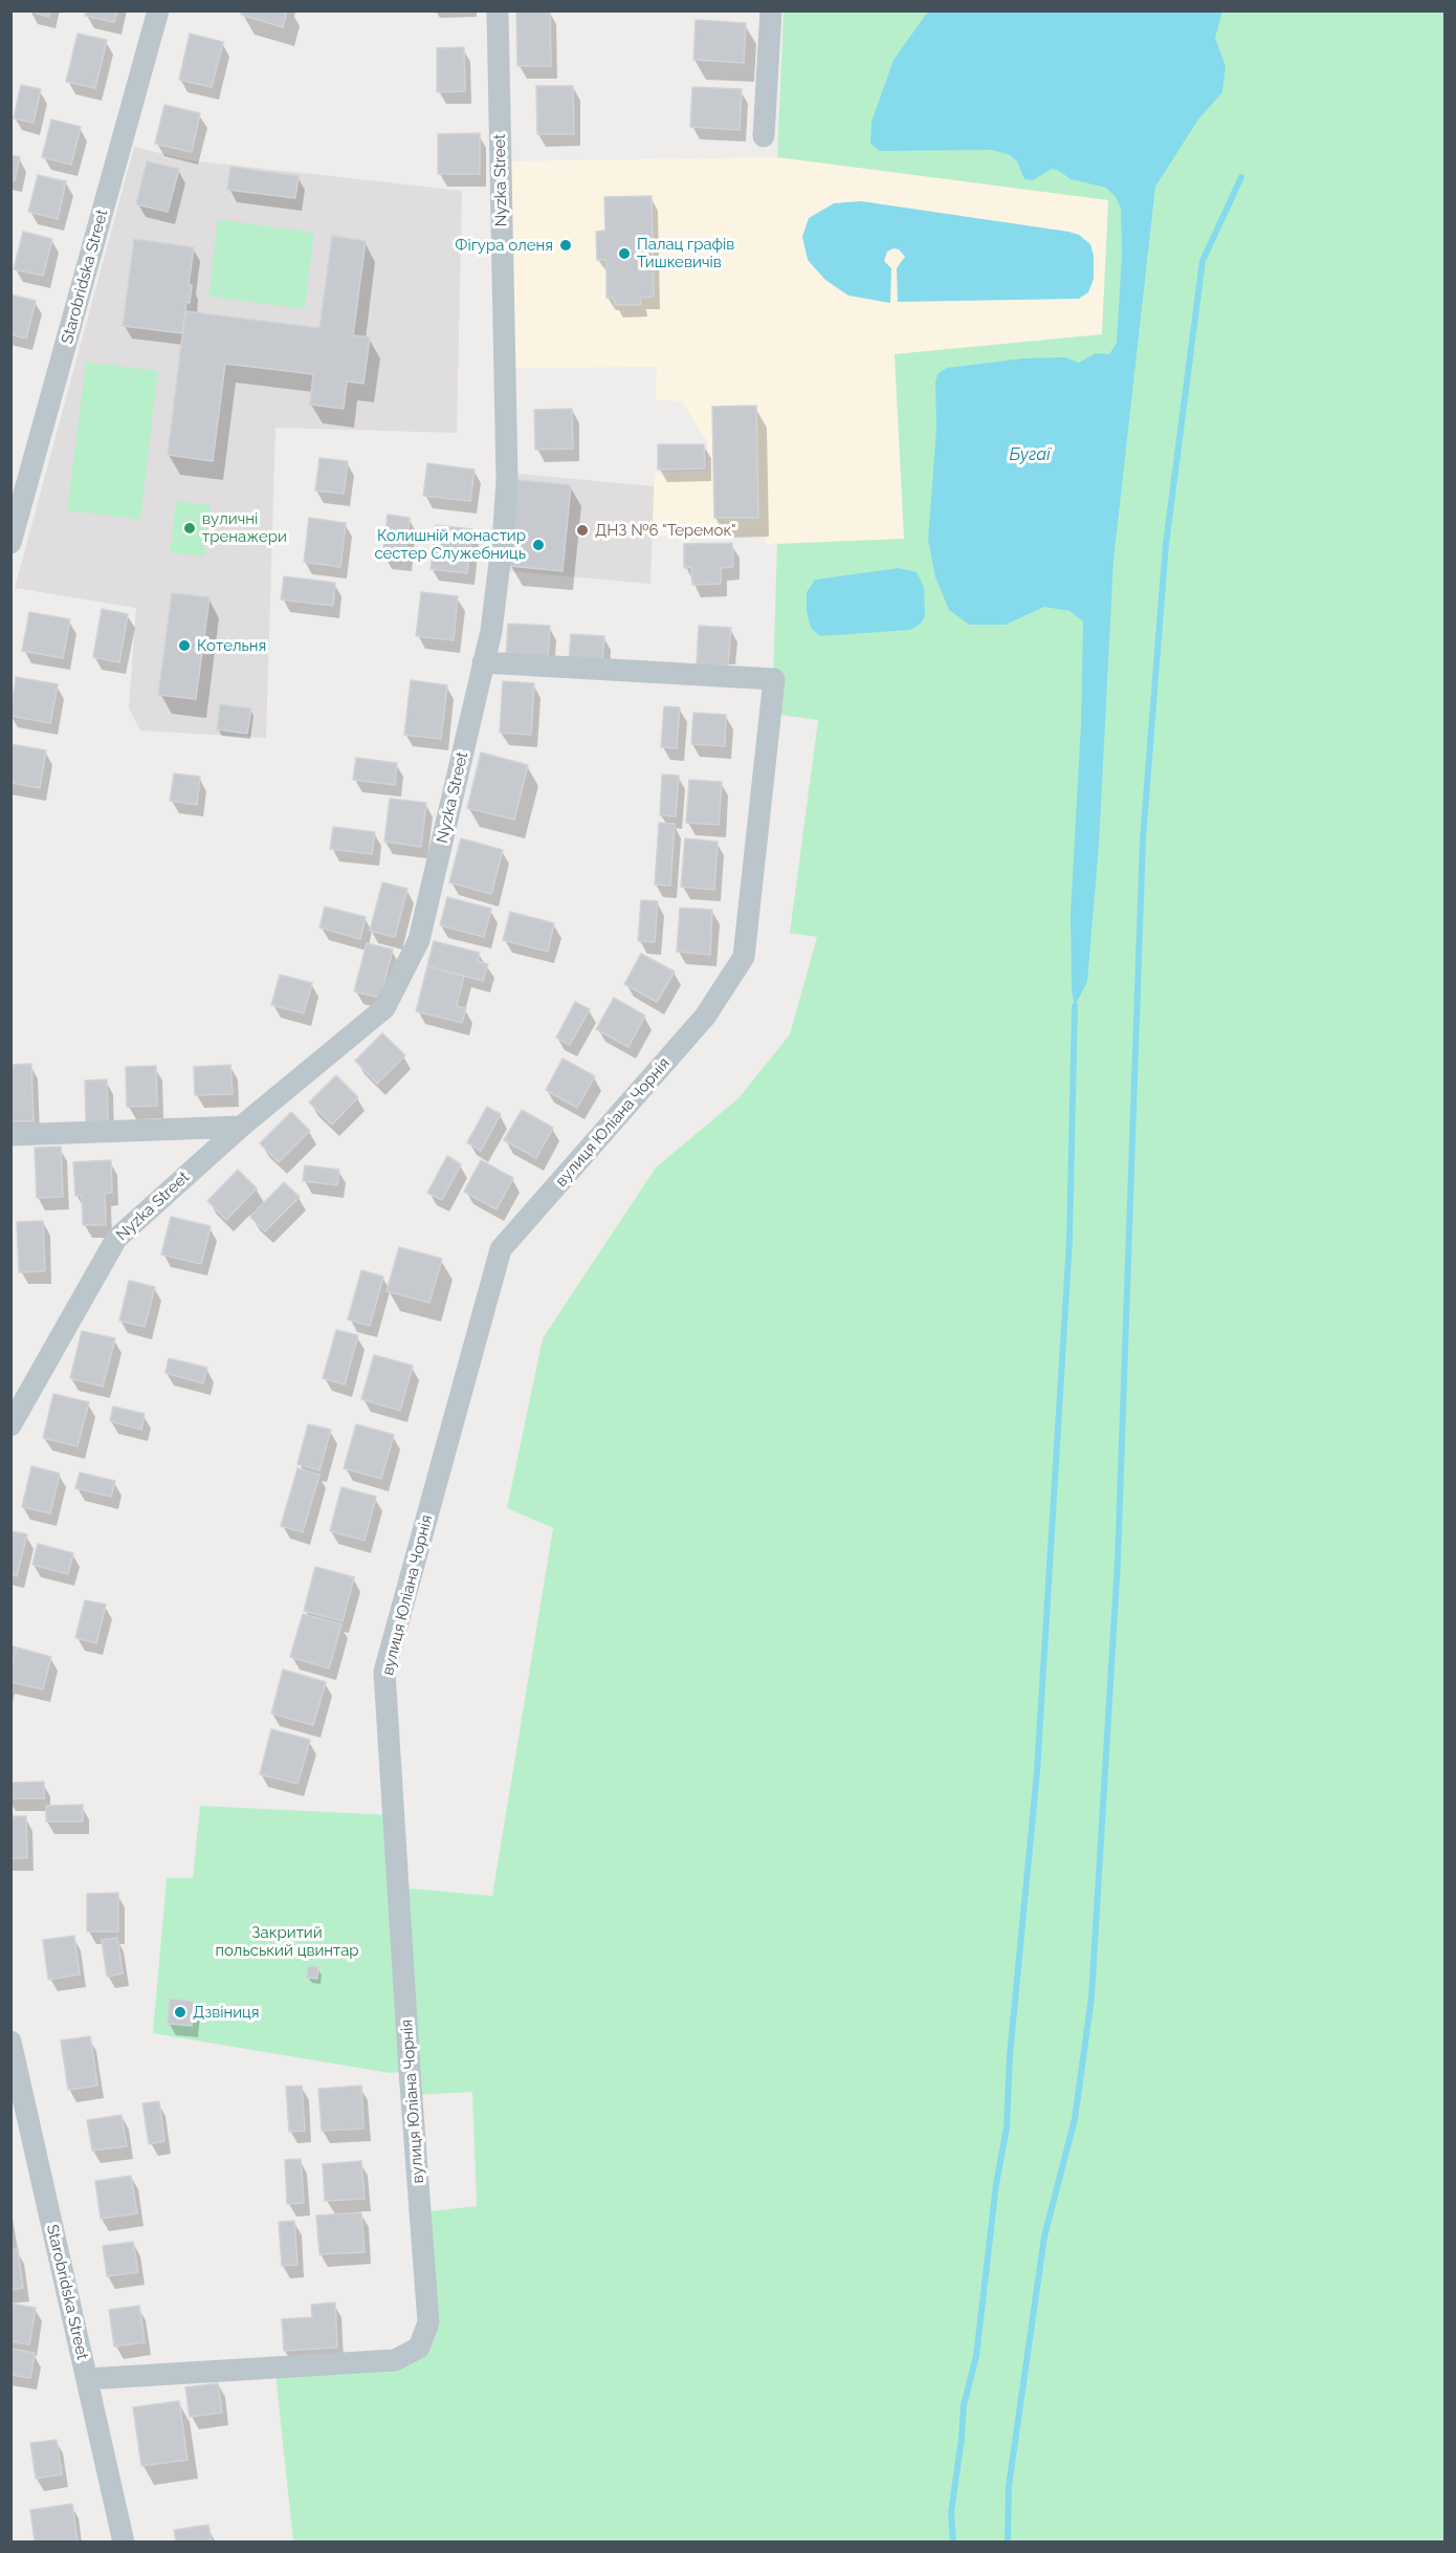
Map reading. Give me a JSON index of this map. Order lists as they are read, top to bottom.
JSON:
{
  "streets": {
    "street": ["Nyzka Street", "Starobridska Street", "вулиця Юліана Чорнія"]
  },
  "crossings": [
    ["Nyzka Street", "вулиця Юліана Чорнія"],
    ["Starobridska Street", "вулиця Юліана Чорнія"]
  ],
  "water": ["Бугаї"],
  "parks": ["Закритий польський цвинтар"],
  "places": [
    "Фігура оленя",
    "Палац графів Тишкевичів",
    "вуличні тренажери",
    "ДНЗ №6 \"Теремок\"",
    "Колишній монастир сестер Служебниць",
    "Котельня",
    "Дзвіниця"
  ]
}
